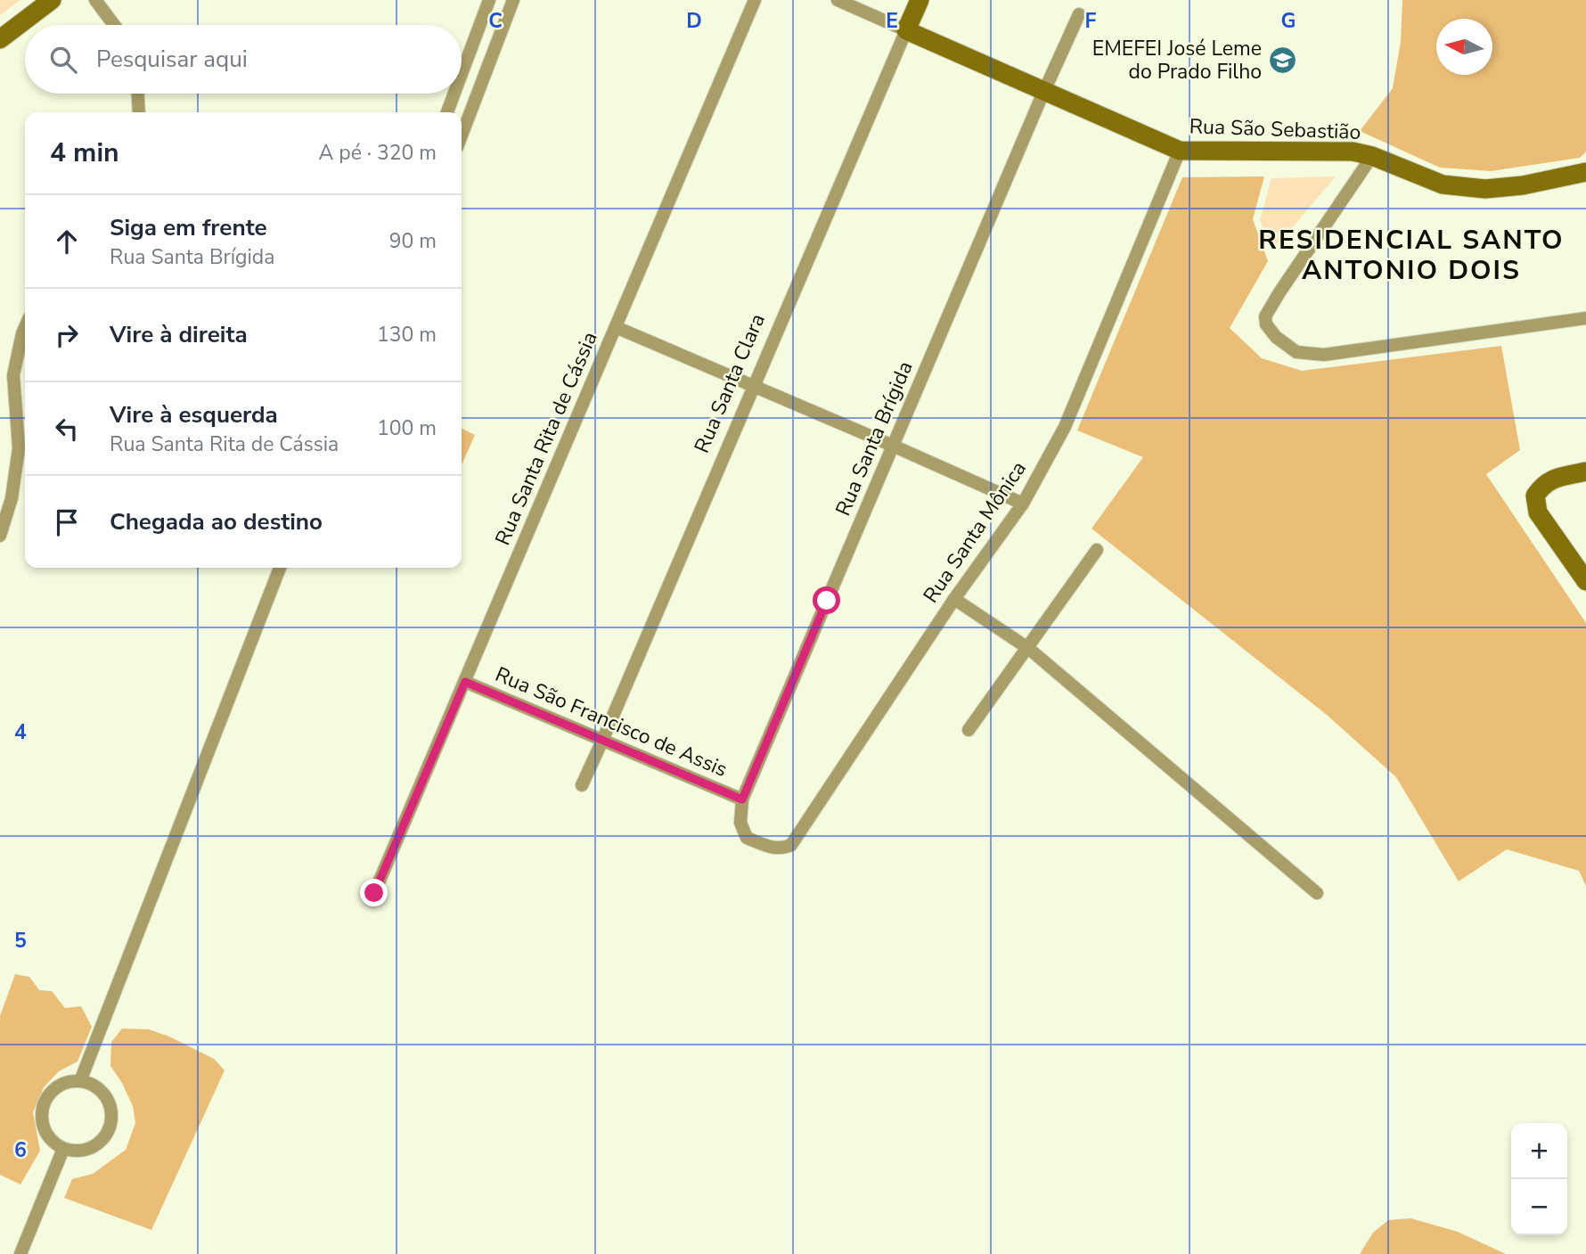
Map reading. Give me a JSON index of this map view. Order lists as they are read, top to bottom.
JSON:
{
  "streets": {
    "street": [
      "Rua São Sebastião",
      "Rua Santa Clara",
      "Rua Santa Rita de Cássia",
      "Rua Santa Brígida",
      "Rua Santa Mônica",
      "Rua São Francisco de Assis"
    ]
  },
  "crossings": [
    ["Rua São Sebastião", "Rua Santa Clara"],
    ["Rua São Sebastião", "Rua Santa Brígida"],
    ["Rua São Sebastião", "Rua Santa Mônica"],
    ["Rua Santa Clara", "Rua São Francisco de Assis"],
    ["Rua Santa Rita de Cássia", "Rua São Francisco de Assis"],
    ["Rua Santa Brígida", "Rua Santa Mônica"],
    ["Rua Santa Brígida", "Rua São Francisco de Assis"]
  ],
  "districts": ["RESIDENCIAL SANTO ANTONIO DOIS"],
  "places": {
    "school or university": ["EMEFEI José Leme do Prado Filho"]
  },
  "north": "left",
  "page": {
    "search": "Pesquisar aqui",
    "heading": ["4 min", "A pé · 320 m"],
    "list": [
      ["Siga em frente", "Rua Santa Brígida", "90 m"],
      ["Vire à direita", "130 m"],
      ["Vire à esquerda", "Rua Santa Rita de Cássia", "100 m"],
      "Chegada ao destino"
    ],
    "map_buttons": ["+", "−"]
  },
  "grid": {
    "columns": [
      "C",
      "D",
      "E",
      "F",
      "G"
    ],
    "rows": ["4", "5", "6"]
  }
}
